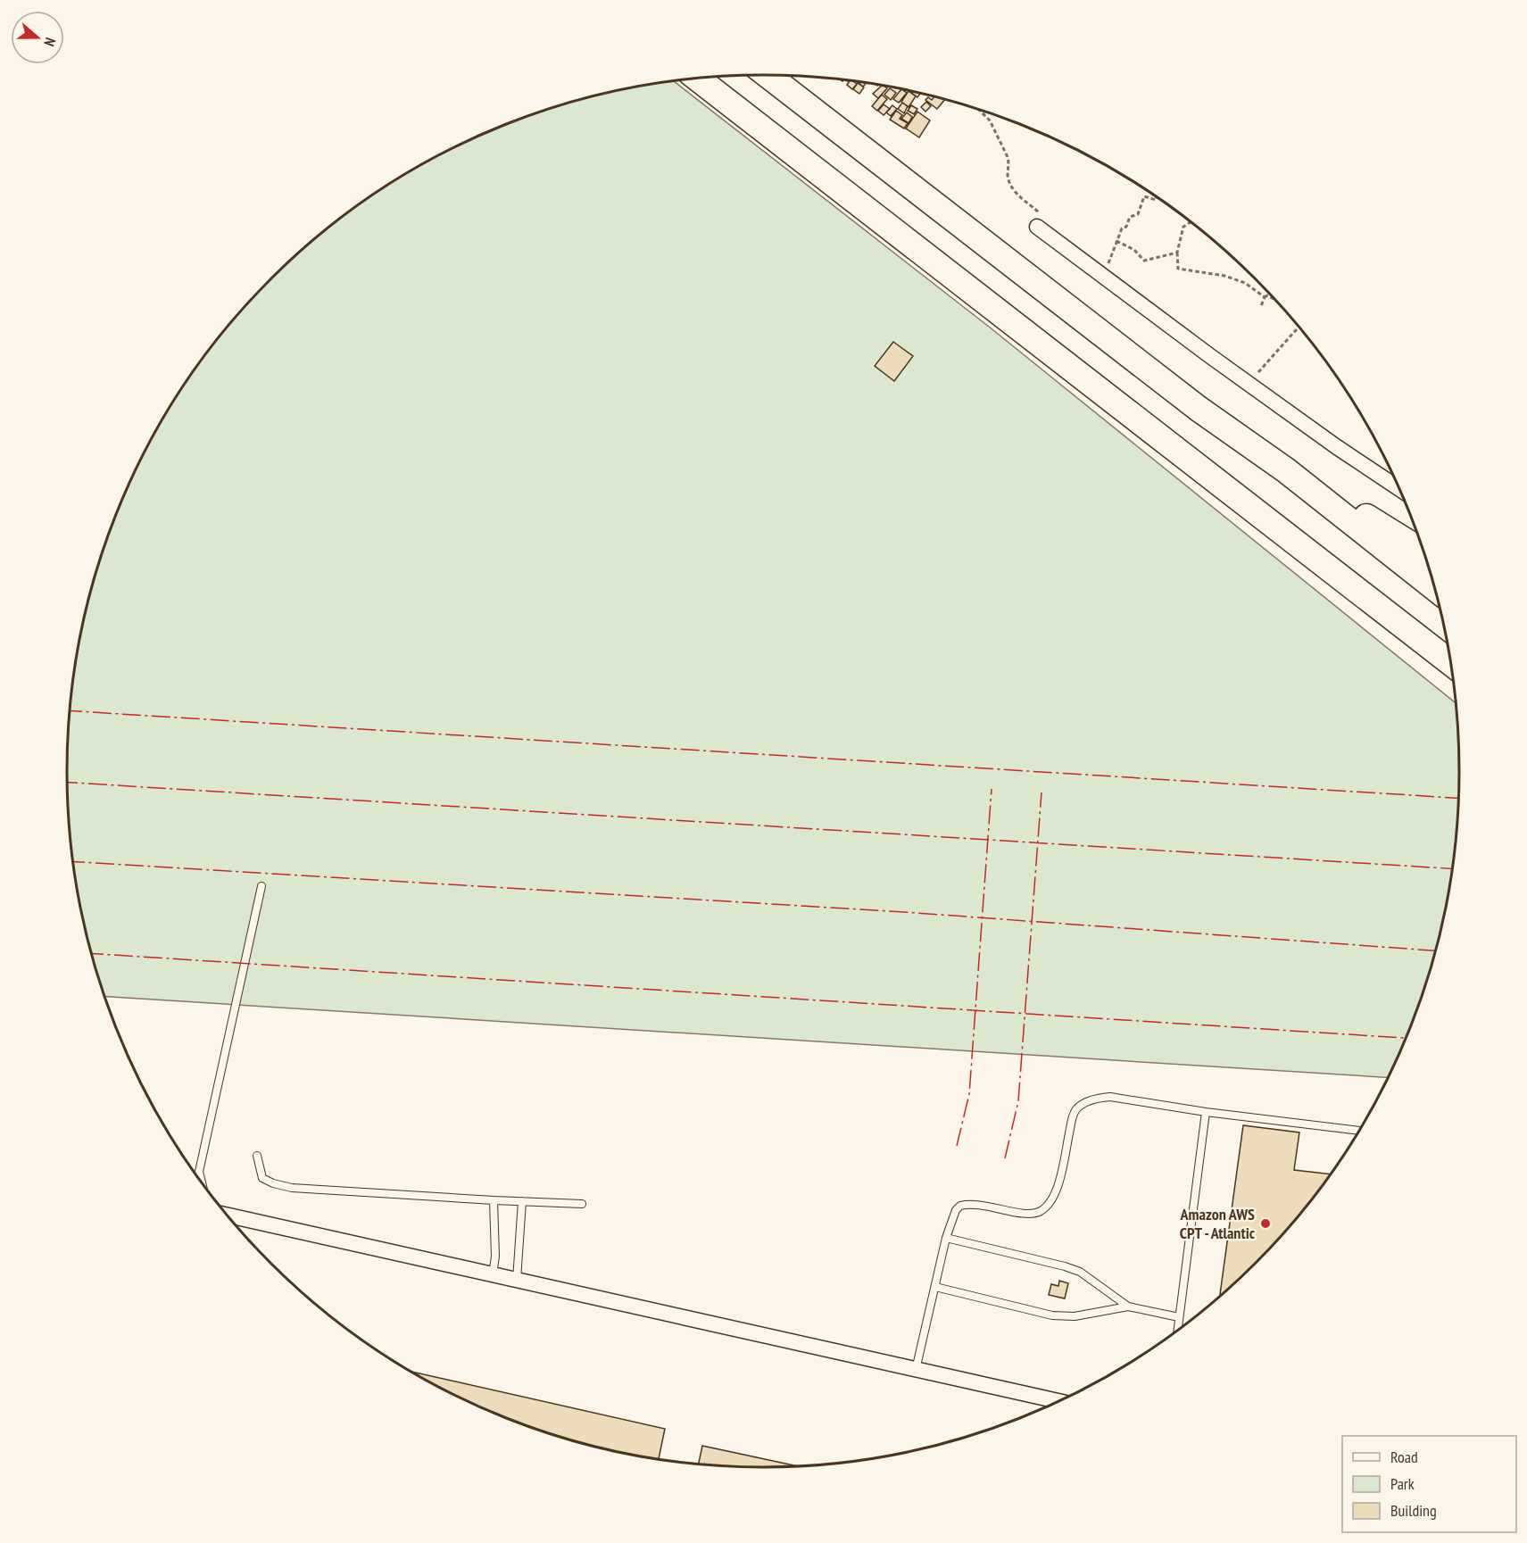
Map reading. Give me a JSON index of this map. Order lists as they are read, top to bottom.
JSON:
{
  "places": ["Amazon AWS CPT - Atlantic"],
  "legend": ["Road", "Park", "Building"],
  "north": "right"
}
